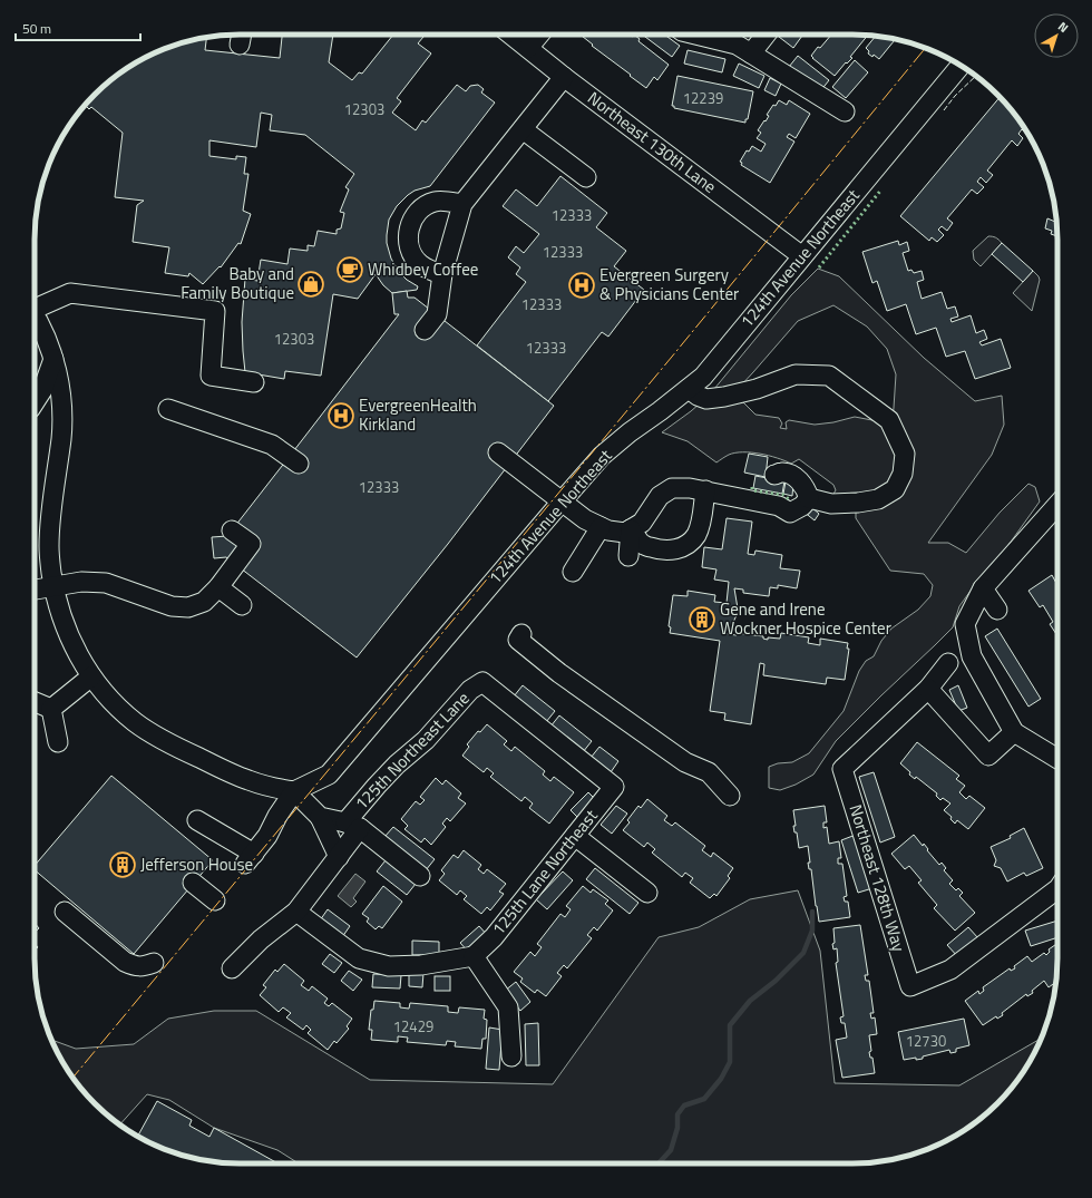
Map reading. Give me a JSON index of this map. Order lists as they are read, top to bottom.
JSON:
{
  "streets": {
    "street": [
      "Northeast 130th Lane",
      "124th Avenue Northeast",
      "125th Northeast Lane",
      "125th Lane Northeast",
      "Northeast 128th Way"
    ]
  },
  "crossings": [
    ["Northeast 130th Lane", "124th Avenue Northeast"],
    ["125th Northeast Lane", "125th Lane Northeast"]
  ],
  "places": {
    "cafe": ["Whidbey Coffee"],
    "shop": ["Baby and Family Boutique"],
    "hospital": ["Evergreen Surgery & Physicians Center", "EvergreenHealth Kirkland"],
    "building": ["Gene and Irene Wockner Hospice Center", "Jefferson House"]
  },
  "house_numbers": [
    "12239",
    "12303",
    "12333",
    "12333",
    "12333",
    "12303",
    "12333",
    "12333",
    "12429",
    "12730"
  ],
  "scale_bar": "50 m",
  "north": "top right"
}
